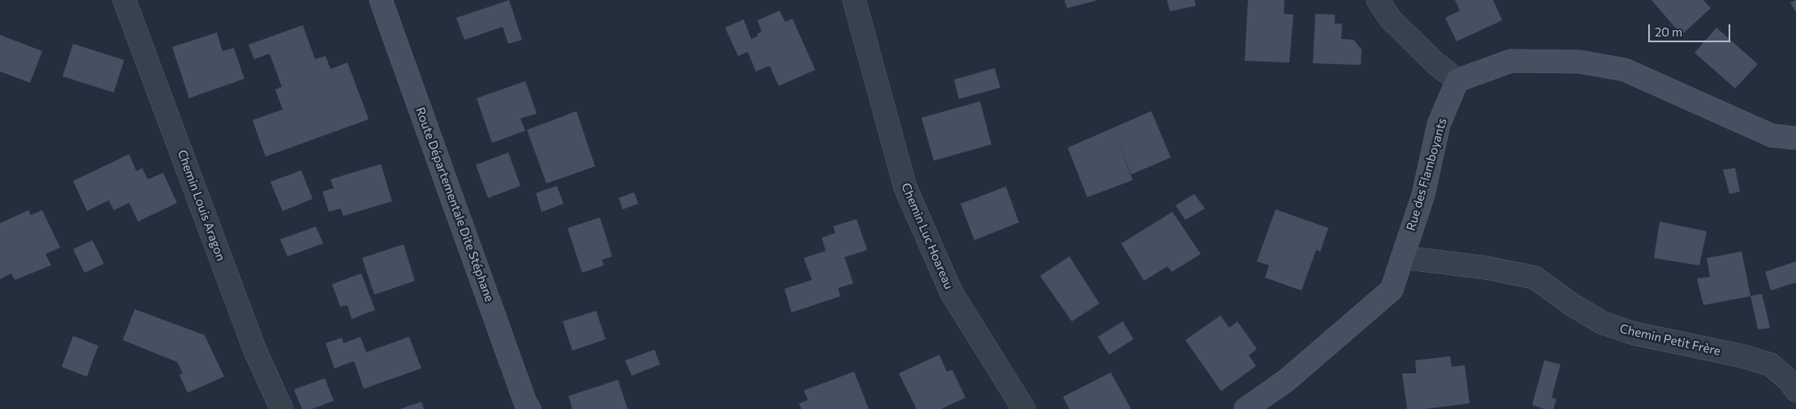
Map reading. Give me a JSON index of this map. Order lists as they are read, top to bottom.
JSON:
{
  "streets": {
    "main road": ["Rue des Flamboyants", "Route Départementale Dite Stéphane"],
    "street": ["Chemin Louis Aragon", "Chemin Luc Hoareau", "Chemin Petit Frère"]
  },
  "crossings": [
    ["Rue des Flamboyants", "Chemin Petit Frère"]
  ],
  "scale_bar": "20 m"
}
